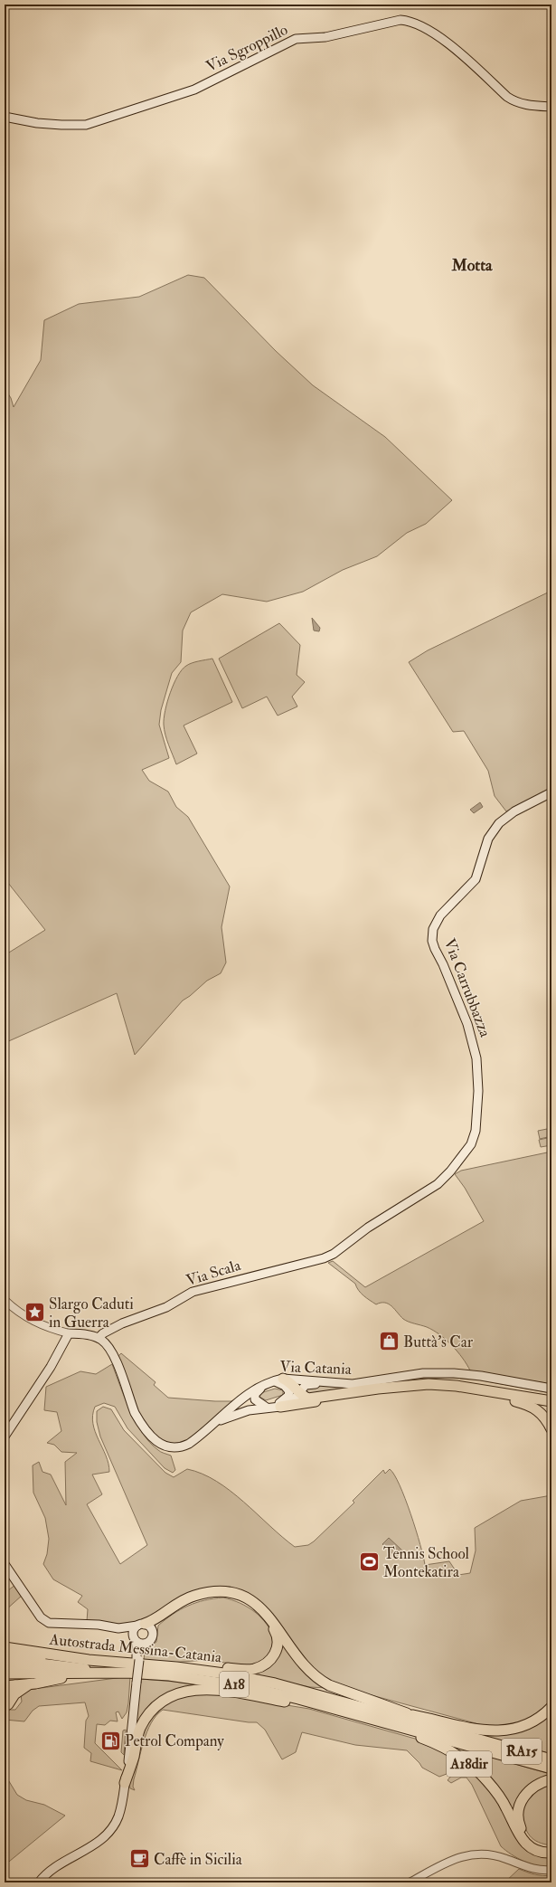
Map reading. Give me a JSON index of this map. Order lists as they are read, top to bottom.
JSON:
{
  "streets": {
    "highway": [
      "Autostrada Messina-Catania",
      "A18",
      "RA15",
      "A18dir"
    ],
    "main road": [
      "Via Sgroppillo",
      "Via Carrubbazza",
      "Via Scala",
      "Via Catania"
    ]
  },
  "crossings": [
    ["Via Carrubbazza", "Via Scala"],
    ["Via Scala", "Via Catania"],
    ["Autostrada Messina-Catania", "RA15"],
    ["Autostrada Messina-Catania", "A18dir"]
  ],
  "districts": ["Motta"],
  "places": {
    "place": ["Slargo Caduti in Guerra"],
    "shop": ["Buttà's Car"],
    "sports": ["Tennis School Montekatira"],
    "fuel station": ["Petrol Company"],
    "cafe": ["Caffè in Sicilia"]
  }
}
